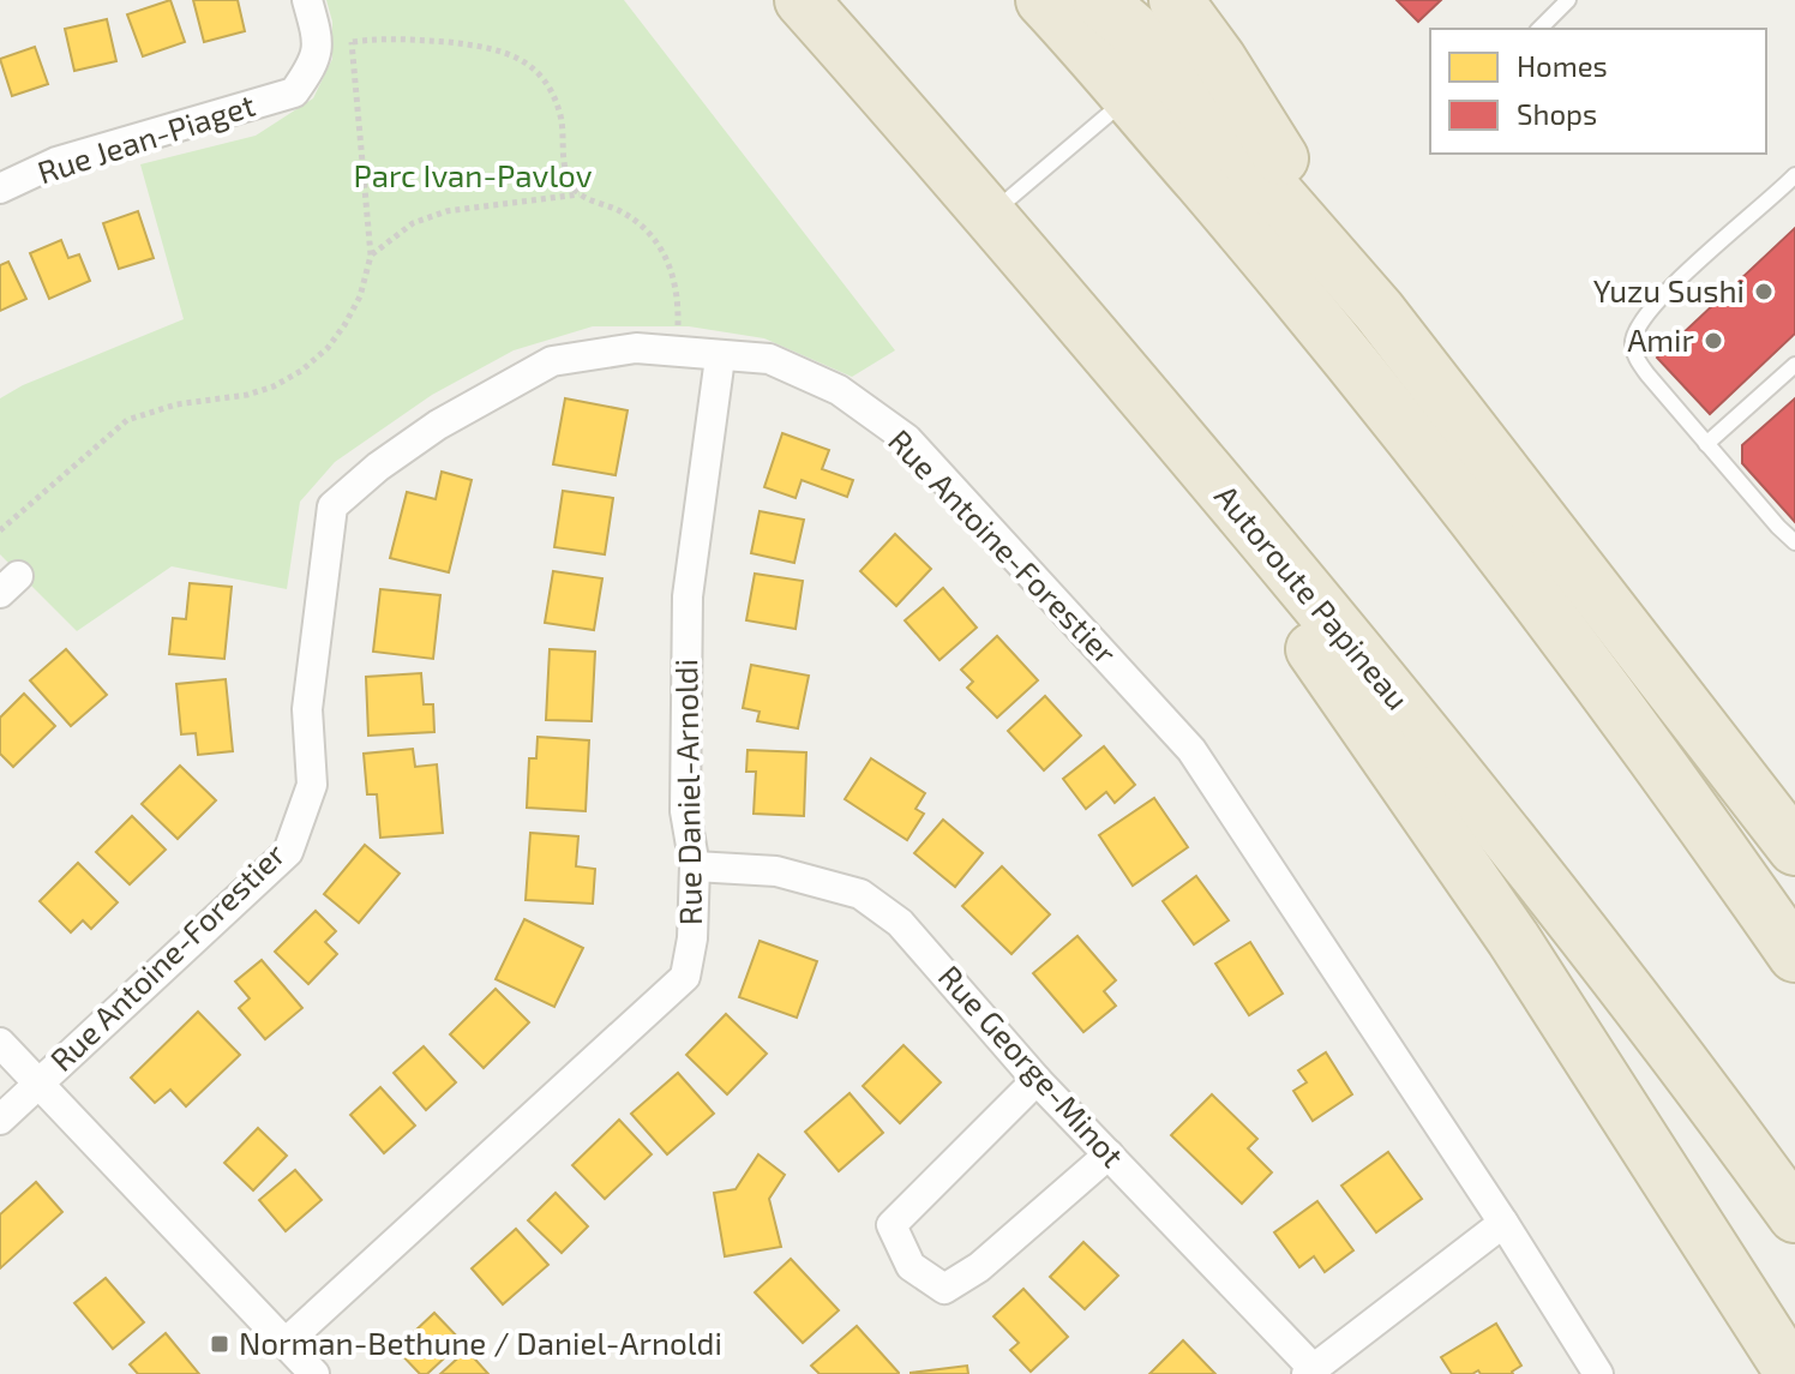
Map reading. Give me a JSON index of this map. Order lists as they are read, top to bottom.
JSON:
{
  "streets": {
    "highway": ["Autoroute Papineau"],
    "street": [
      "Rue Jean-Piaget",
      "Rue Antoine-Forestier",
      "Rue Daniel-Arnoldi",
      "Rue George-Minot"
    ]
  },
  "crossings": [
    ["Rue Antoine-Forestier", "Rue Daniel-Arnoldi"],
    ["Rue Daniel-Arnoldi", "Rue George-Minot"]
  ],
  "parks": ["Parc Ivan-Pavlov"],
  "places": {
    "other": ["Yuzu Sushi", "Amir"],
    "transit": ["Norman-Bethune / Daniel-Arnoldi"]
  },
  "legend": ["Homes", "Shops"]
}
